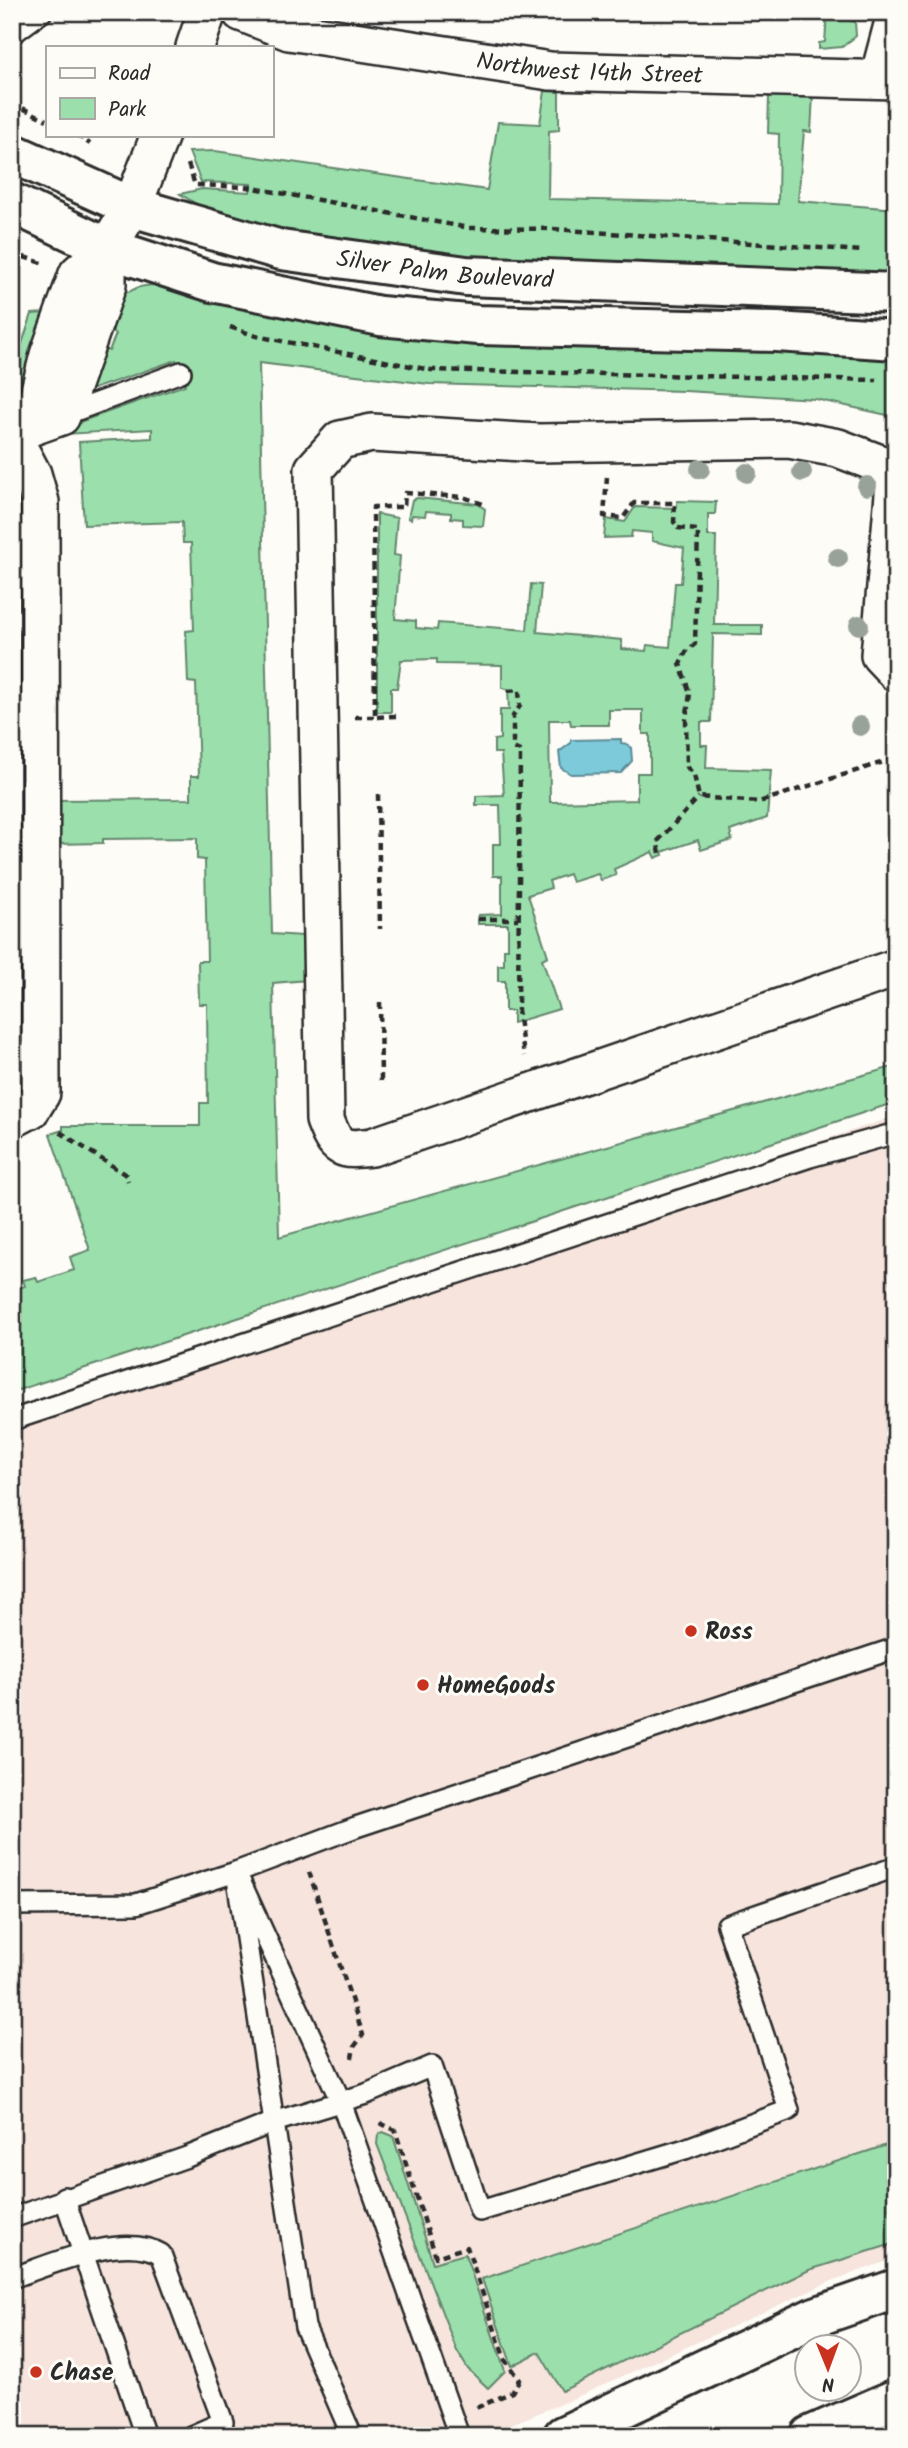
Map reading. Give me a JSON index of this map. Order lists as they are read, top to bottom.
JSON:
{
  "streets": {
    "main road": ["Silver Palm Boulevard"],
    "street": ["Northwest 14th Street"]
  },
  "places": ["Ross", "HomeGoods", "Chase"],
  "legend": ["Road", "Park"],
  "north": "bottom"
}
